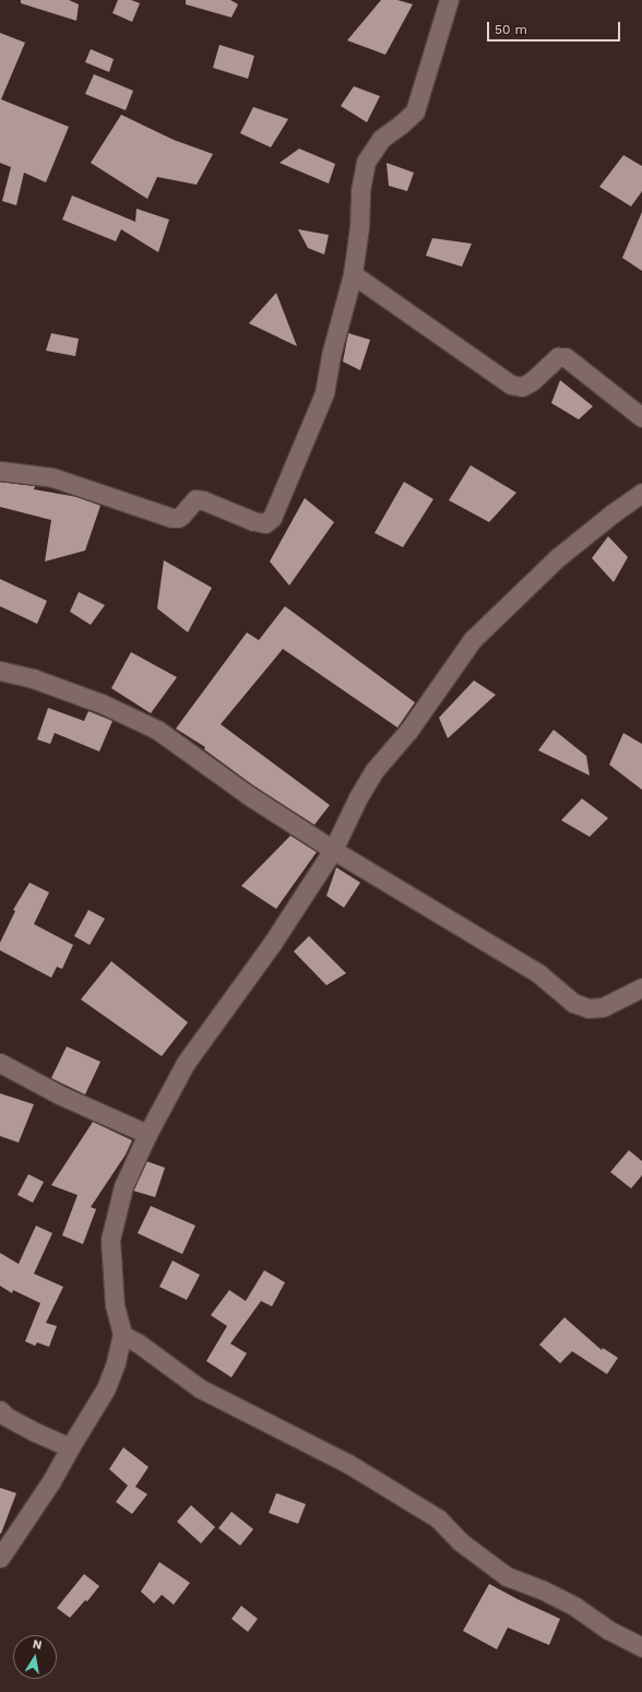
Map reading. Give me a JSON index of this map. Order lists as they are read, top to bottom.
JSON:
{
  "scale_bar": "50 m",
  "north": "top"
}
